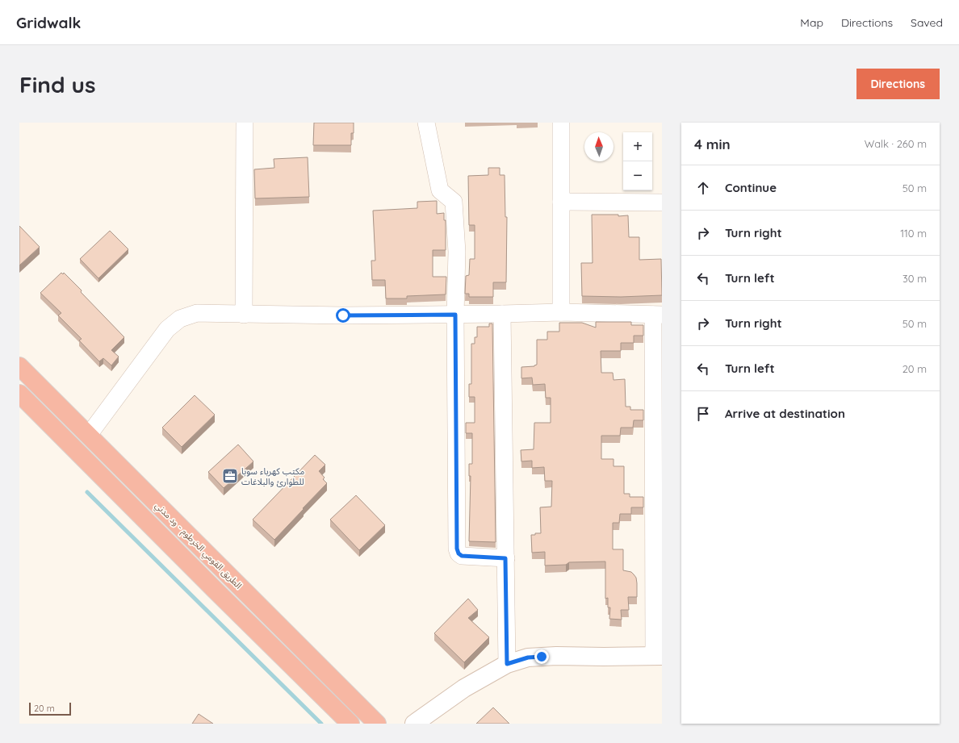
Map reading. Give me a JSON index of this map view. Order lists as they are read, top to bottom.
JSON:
{
  "streets": {
    "highway": ["الطريق القومي الخرطوم - ود مدني"]
  },
  "places": {
    "office": ["مكتب كهرباء سوبا للطوارئ والبلاغات"]
  },
  "scale_bar": "20 m",
  "north": "top",
  "page": {
    "header": "Gridwalk",
    "nav": ["Map", "Directions", "Saved"],
    "buttons": "Directions",
    "title": "Find us",
    "heading": ["4 min", "Walk · 260 m"],
    "map_buttons": ["+", "−"],
    "list": [
      ["Continue", "50 m"],
      ["Turn right", "110 m"],
      ["Turn left", "30 m"],
      ["Turn right", "50 m"],
      ["Turn left", "20 m"],
      "Arrive at destination"
    ],
    "scale": "20 m"
  }
}
